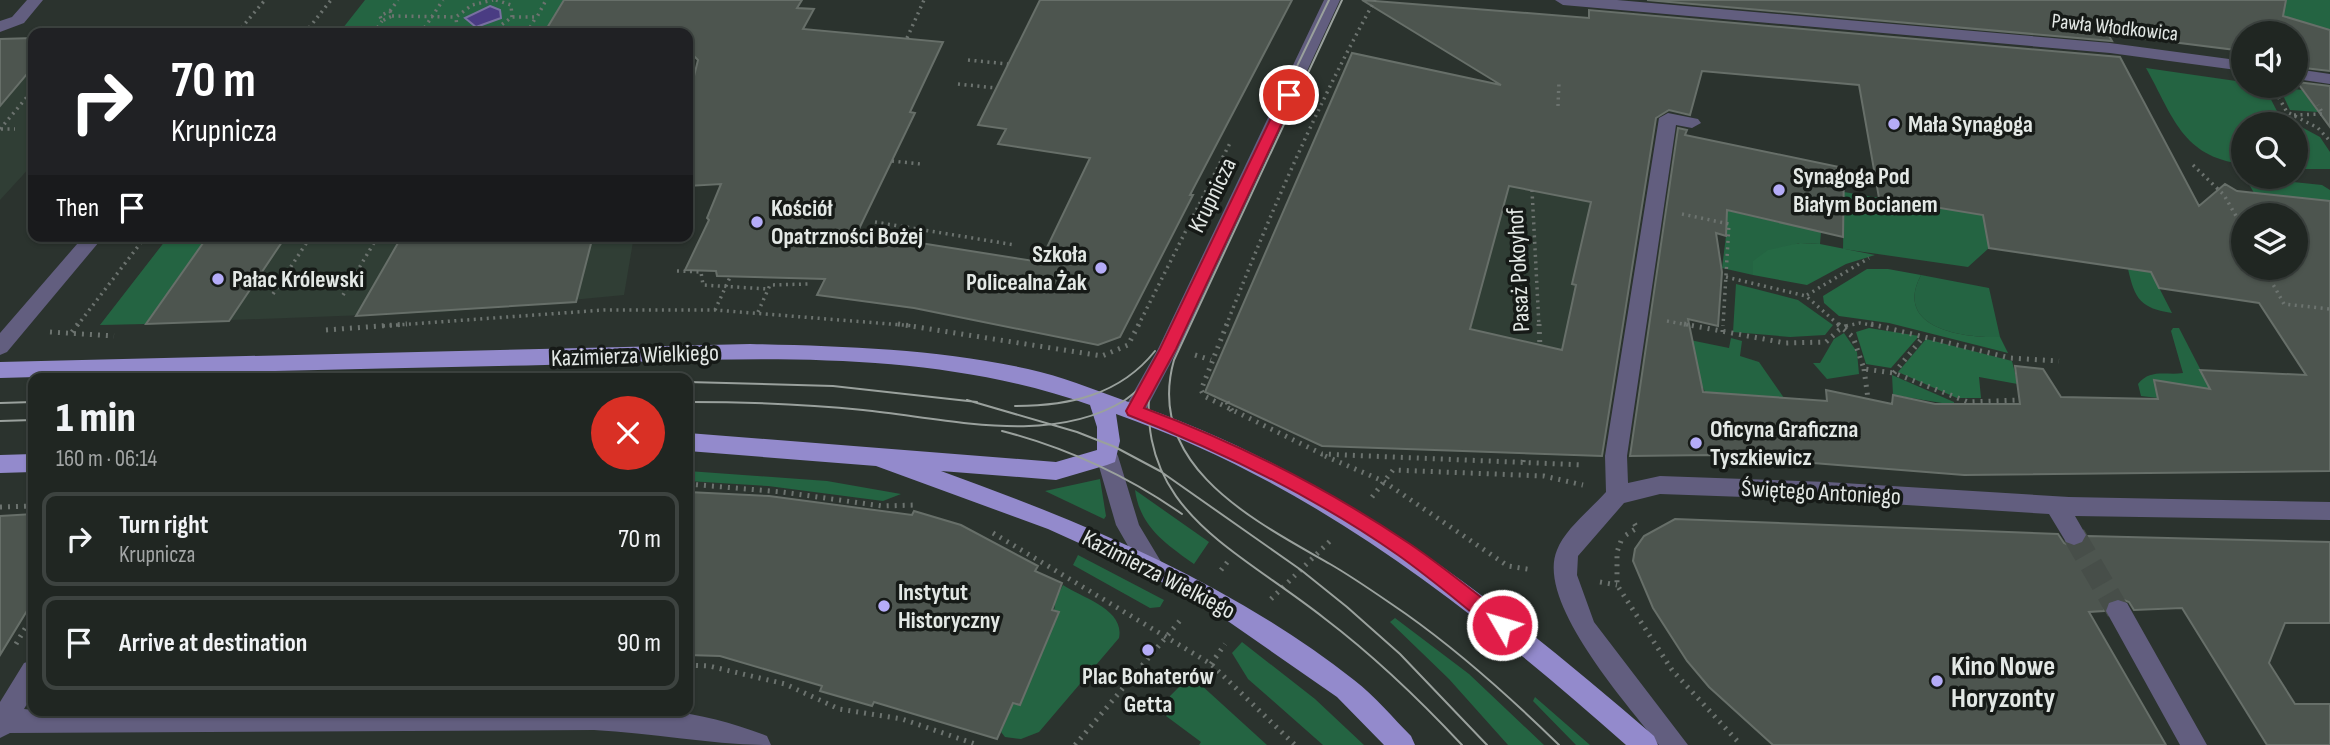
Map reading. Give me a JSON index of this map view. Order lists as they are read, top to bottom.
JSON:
{
  "streets": {
    "main road": ["Kazimierza Wielkiego"],
    "street": ["Pawła Włodkowica", "Krupnicza", "Świętego Antoniego"],
    "path": ["Pasaż Pokoyhof"]
  },
  "crossings": [
    ["Krupnicza", "Kazimierza Wielkiego"]
  ],
  "places": [
    "Mała Synagoga",
    "Synagoga Pod Białym Bocianem",
    "Kościół Opatrzności Bożej",
    "Szkoła Policealna Żak",
    "Pałac Królewski",
    "Oficyna Graficzna Tyszkiewicz",
    "Instytut Historyczny",
    "Plac Bohaterów Getta",
    "Kino Nowe Horyzonty"
  ],
  "page": {
    "turn": ["70 m", "Krupnicza"],
    "then": "Then",
    "heading": ["1 min", "160 m · 06:14"],
    "list": [
      {
        "name": "Turn right",
        "note": "Krupnicza",
        "value": "70 m"
      },
      {
        "name": "Arrive at destination",
        "value": "90 m"
      }
    ]
  }
}
